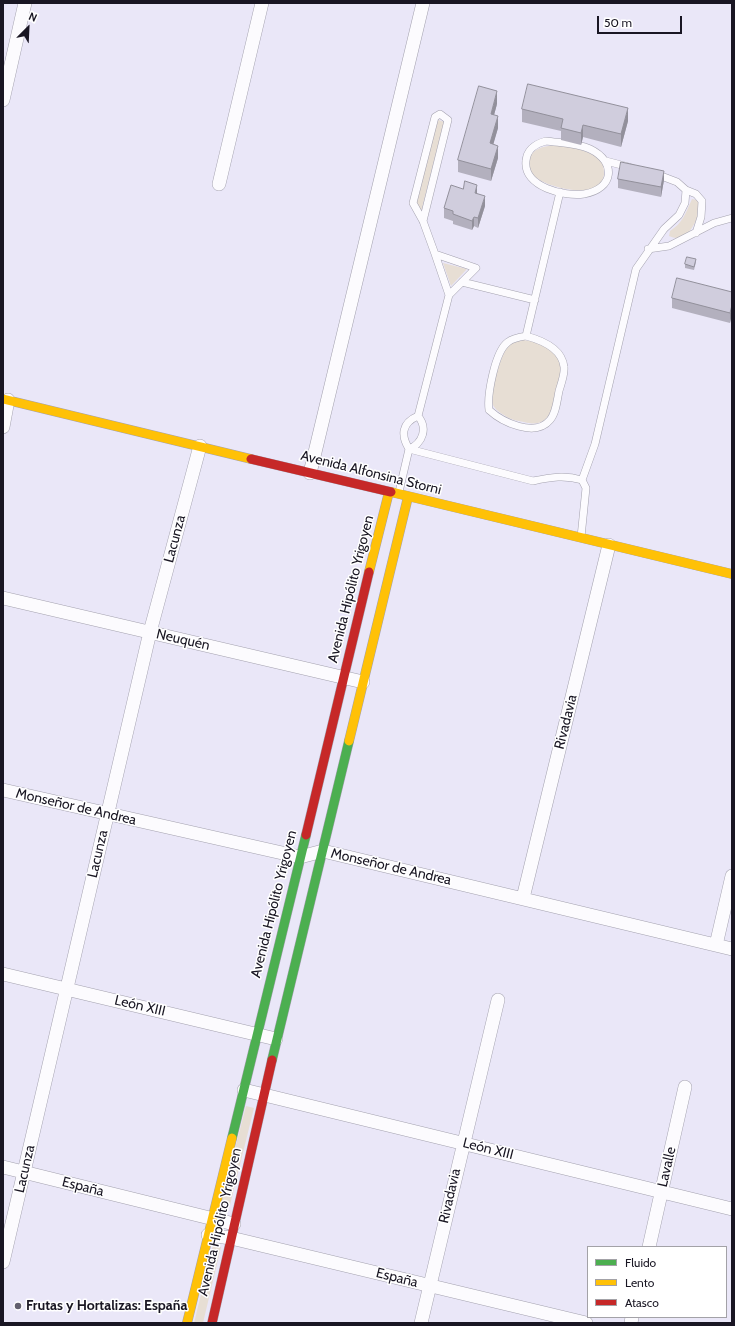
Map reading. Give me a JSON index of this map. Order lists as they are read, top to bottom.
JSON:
{
  "streets": {
    "main road": ["Avenida Alfonsina Storni", "Avenida Hipólito Yrigoyen"],
    "street": [
      "Lacunza",
      "Neuquén",
      "Rivadavia",
      "Monseñor de Andrea",
      "León XIII",
      "Lavalle",
      "España"
    ]
  },
  "crossings": [
    ["Avenida Alfonsina Storni", "Lacunza"],
    ["Avenida Alfonsina Storni", "Avenida Hipólito Yrigoyen"],
    ["Avenida Alfonsina Storni", "Rivadavia"],
    ["Lacunza", "Neuquén"],
    ["Lacunza", "Monseñor de Andrea"],
    ["Lacunza", "León XIII"],
    ["Lacunza", "España"],
    ["Avenida Hipólito Yrigoyen", "Neuquén"],
    ["Avenida Hipólito Yrigoyen", "Monseñor de Andrea"],
    ["Avenida Hipólito Yrigoyen", "León XIII"],
    ["Avenida Hipólito Yrigoyen", "España"],
    ["Rivadavia", "Monseñor de Andrea"],
    ["Rivadavia", "León XIII"],
    ["Rivadavia", "España"],
    ["León XIII", "Lavalle"]
  ],
  "places": ["Frutas y Hortalizas: España"],
  "legend": ["Fluido", "Lento", "Atasco"],
  "scale_bar": "50 m",
  "north": "top right"
}
